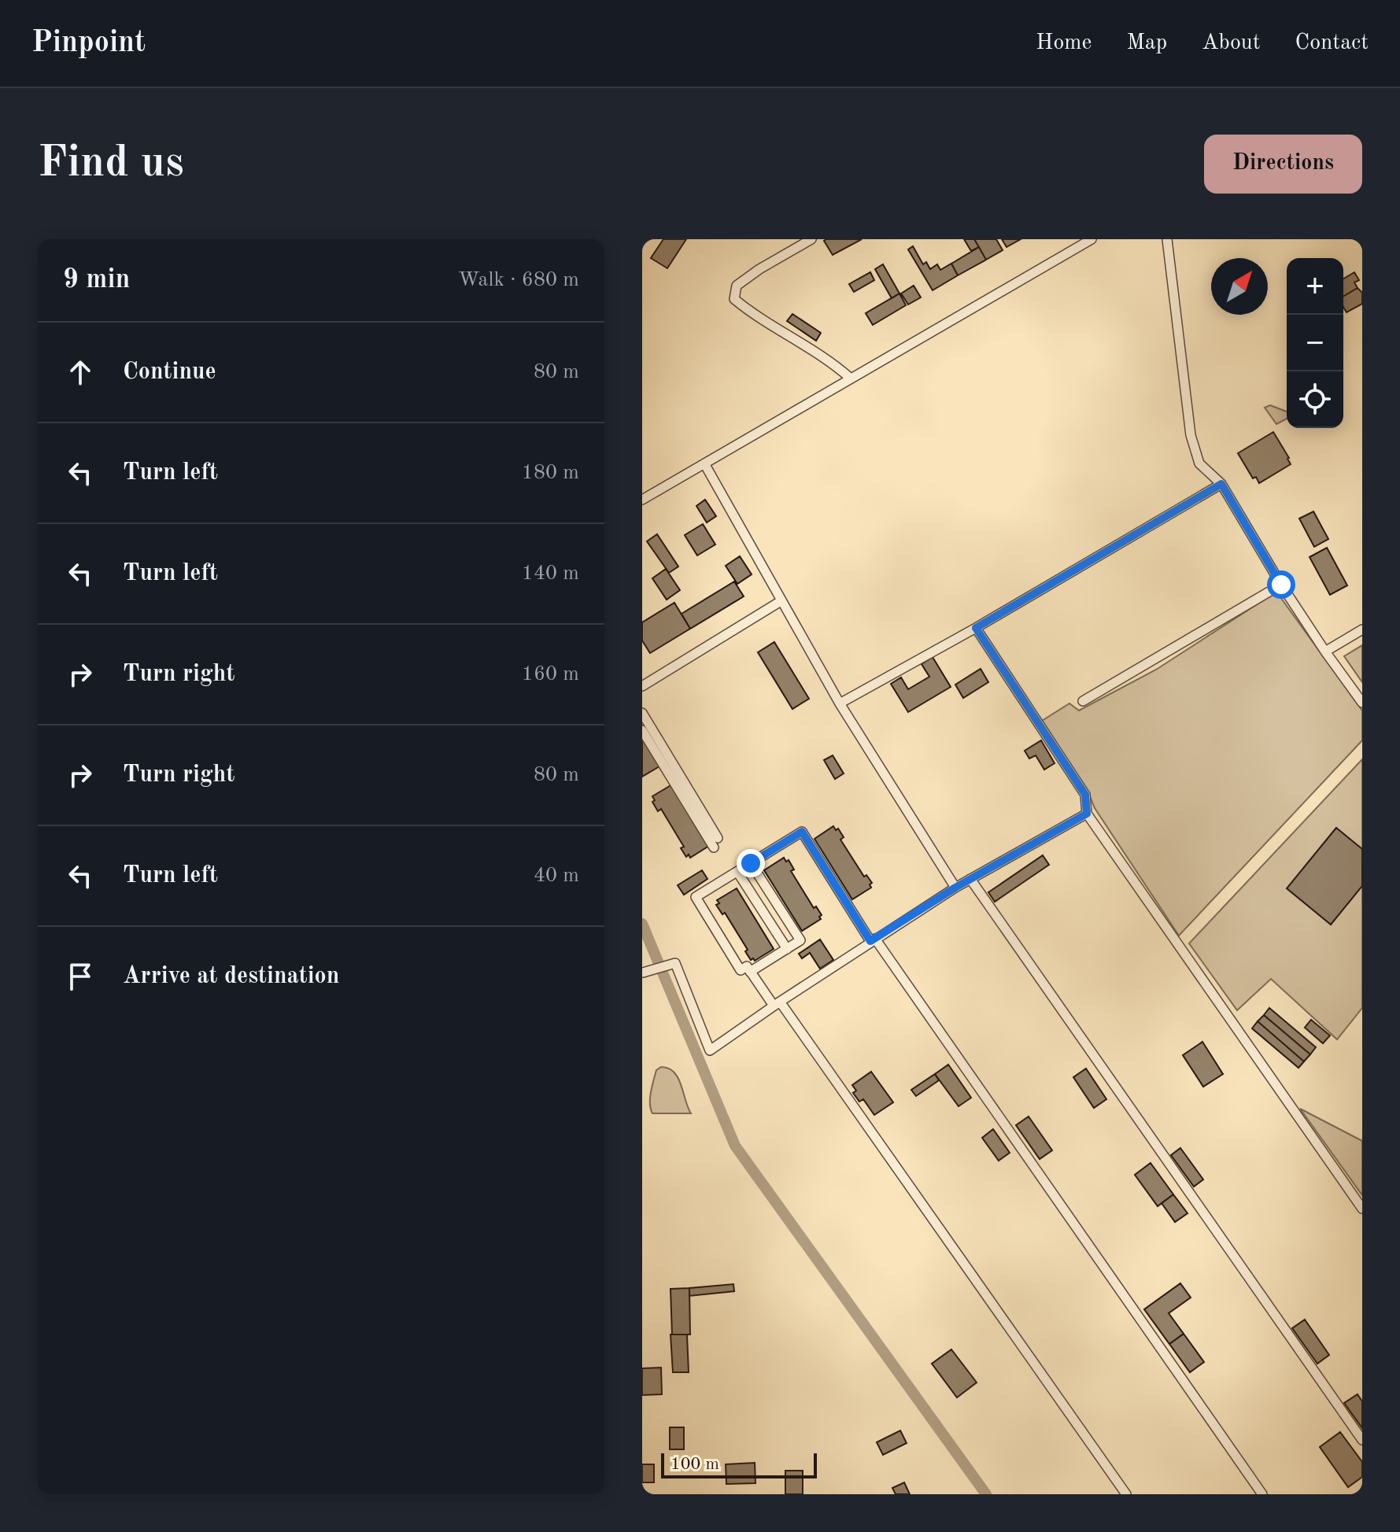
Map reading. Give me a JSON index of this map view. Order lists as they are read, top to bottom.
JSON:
{
  "scale_bar": "100 m",
  "north": "top right",
  "page": {
    "header": "Pinpoint",
    "nav": [
      "Home",
      "Map",
      "About",
      "Contact"
    ],
    "buttons": "Directions",
    "title": "Find us",
    "heading": ["9 min", "Walk · 680 m"],
    "map_buttons": ["+", "−"],
    "list": [
      ["Continue", "80 m"],
      ["Turn left", "180 m"],
      ["Turn left", "140 m"],
      ["Turn right", "160 m"],
      ["Turn right", "80 m"],
      ["Turn left", "40 m"],
      "Arrive at destination"
    ],
    "scale": "100 m"
  }
}
